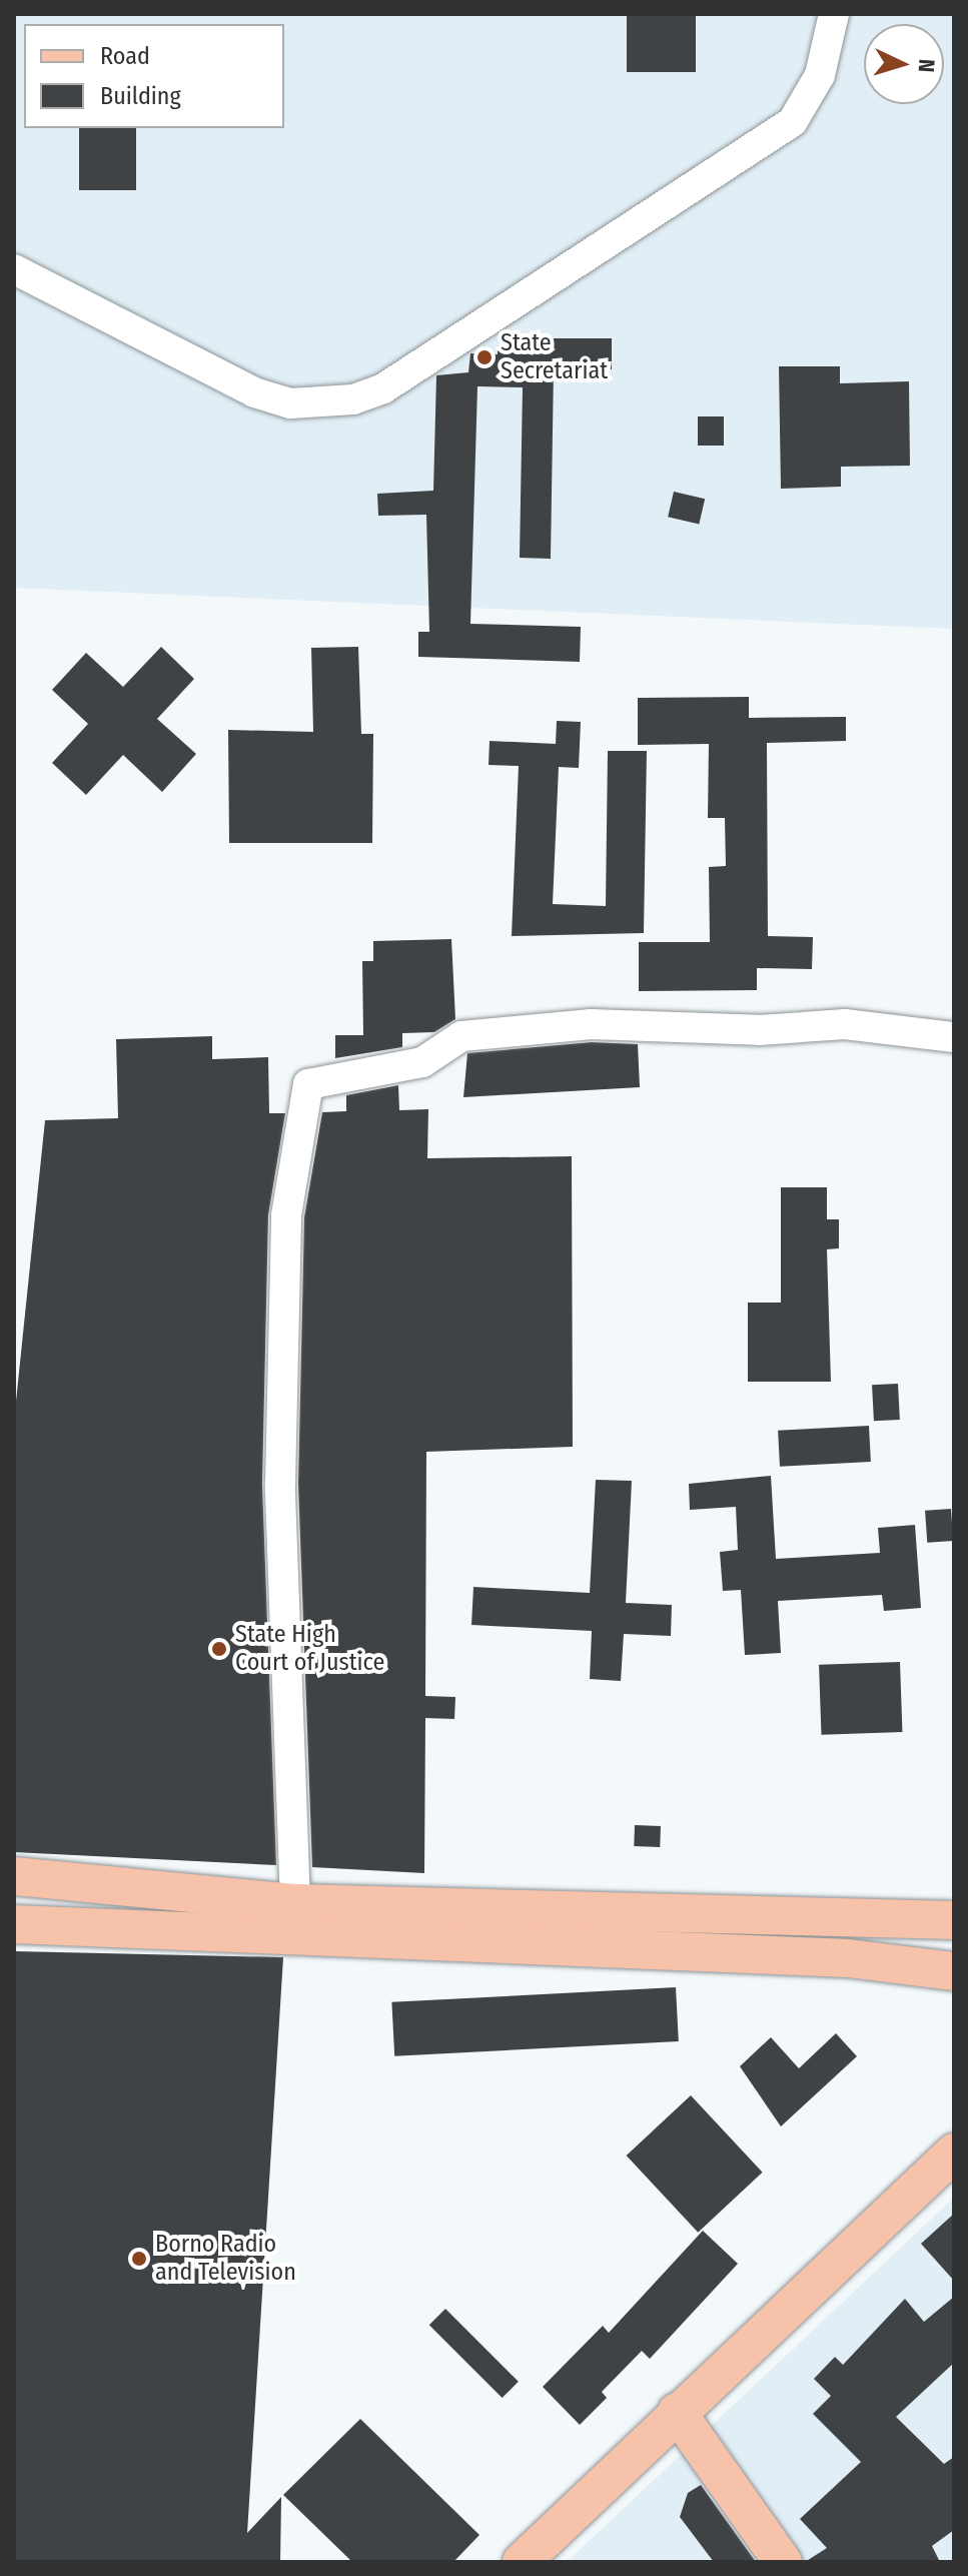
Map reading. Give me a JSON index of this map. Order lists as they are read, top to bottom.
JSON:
{
  "places": ["State Secretariat", "State High Court of Justice", "Borno Radio and Television"],
  "legend": ["Road", "Building"],
  "north": "right"
}
